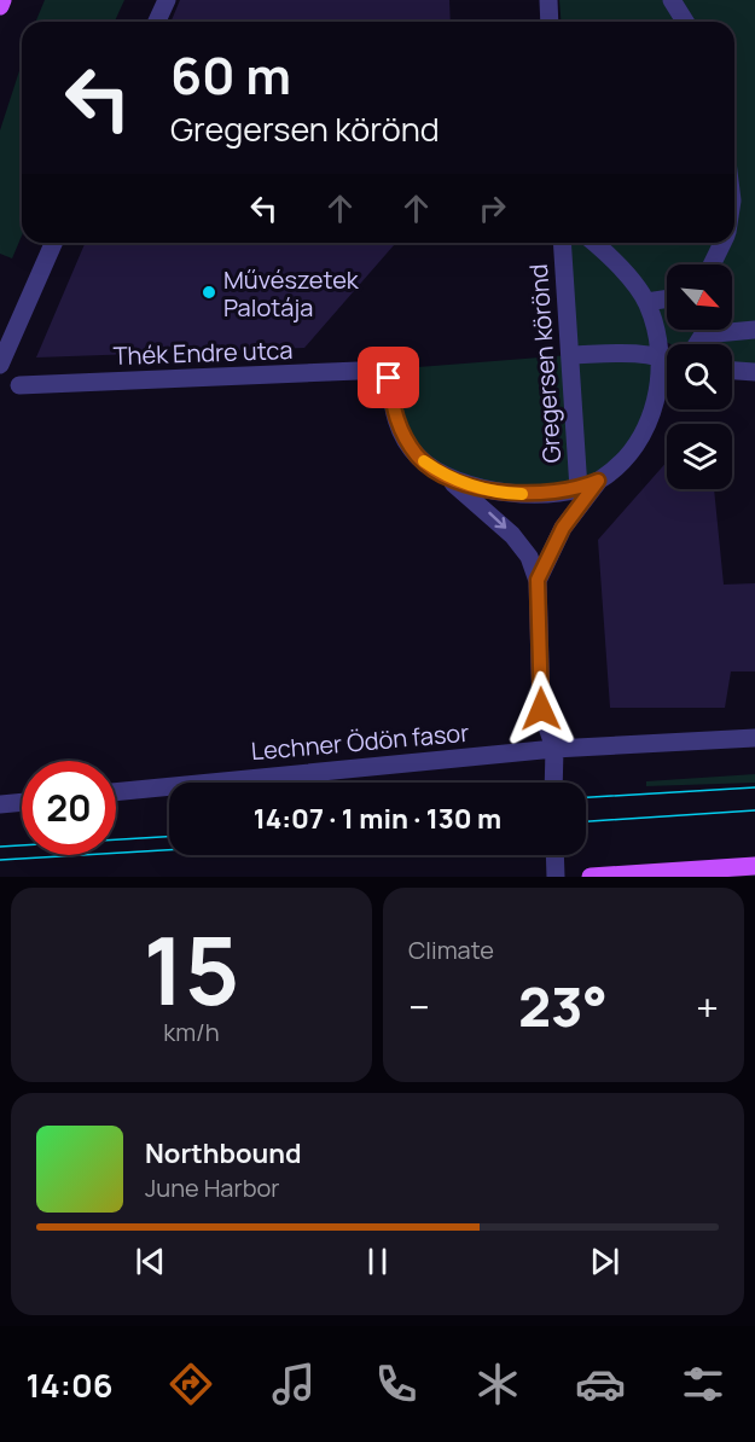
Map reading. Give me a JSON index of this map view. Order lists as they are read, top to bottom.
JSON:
{
  "streets": {
    "street": ["Thék Endre utca", "Gregersen körönd", "Lechner Ödön fasor"]
  },
  "crossings": [
    ["Thék Endre utca", "Gregersen körönd"]
  ],
  "places": ["Művészetek Palotája"],
  "north": "bottom right",
  "page": {
    "turn": ["60 m", "Gregersen körönd"],
    "limit": "20",
    "trip": "14:07 · 1 min · 130 m",
    "tile": [
      ["15", "km/h"],
      "Climate"
    ],
    "heat": ["−", "23°", "+"],
    "song": ["Northbound", "June Harbor"],
    "tabs": "14:06"
  }
}
